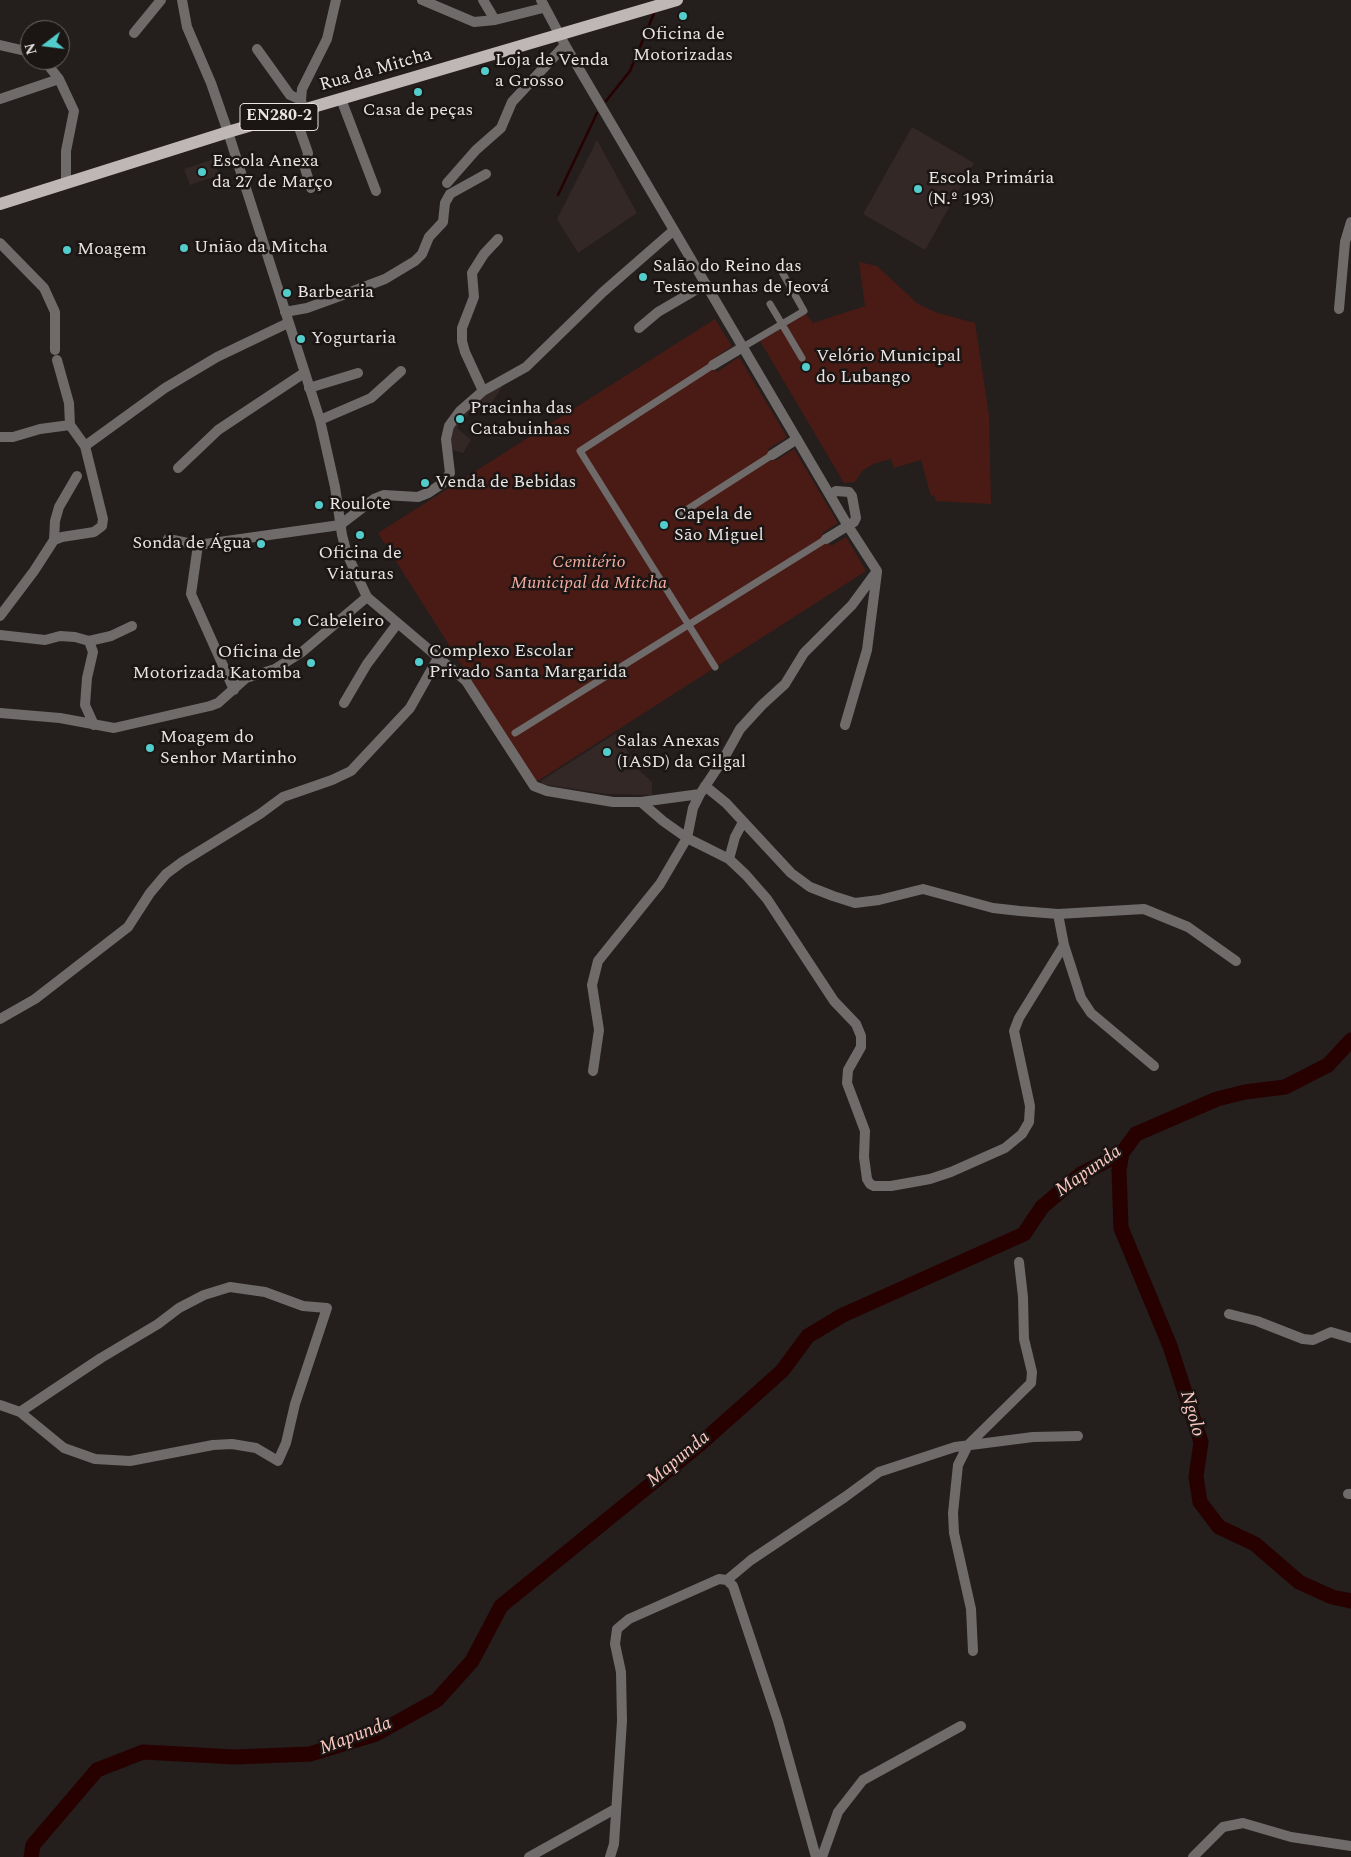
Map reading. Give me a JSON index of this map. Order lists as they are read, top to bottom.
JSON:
{
  "streets": {
    "main road": ["Rua da Mitcha", "EN280-2"]
  },
  "water": ["Mapunda", "Ngolo"],
  "parks": ["Cemitério Municipal da Mitcha"],
  "places": [
    "Oficina de Motorizadas",
    "Loja de Venda a Grosso",
    "Casa de peças",
    "Escola Anexa da 27 de Março",
    "Escola Primária (N.º 193)",
    "União da Mitcha",
    "Moagem",
    "Salão do Reino das Testemunhas de Jeová",
    "Barbearia",
    "Yogurtaria",
    "Velório Municipal do Lubango",
    "Pracinha das Catabuinhas",
    "Venda de Bebidas",
    "Roulote",
    "Capela de São Miguel",
    "Oficina de Viaturas",
    "Sonda de Água",
    "Cabeleiro",
    "Complexo Escolar Privado Santa Margarida",
    "Oficina de Motorizada Katomba",
    "Moagem do Senhor Martinho",
    "Salas Anexas (IASD) da Gilgal"
  ],
  "north": "left"
}
